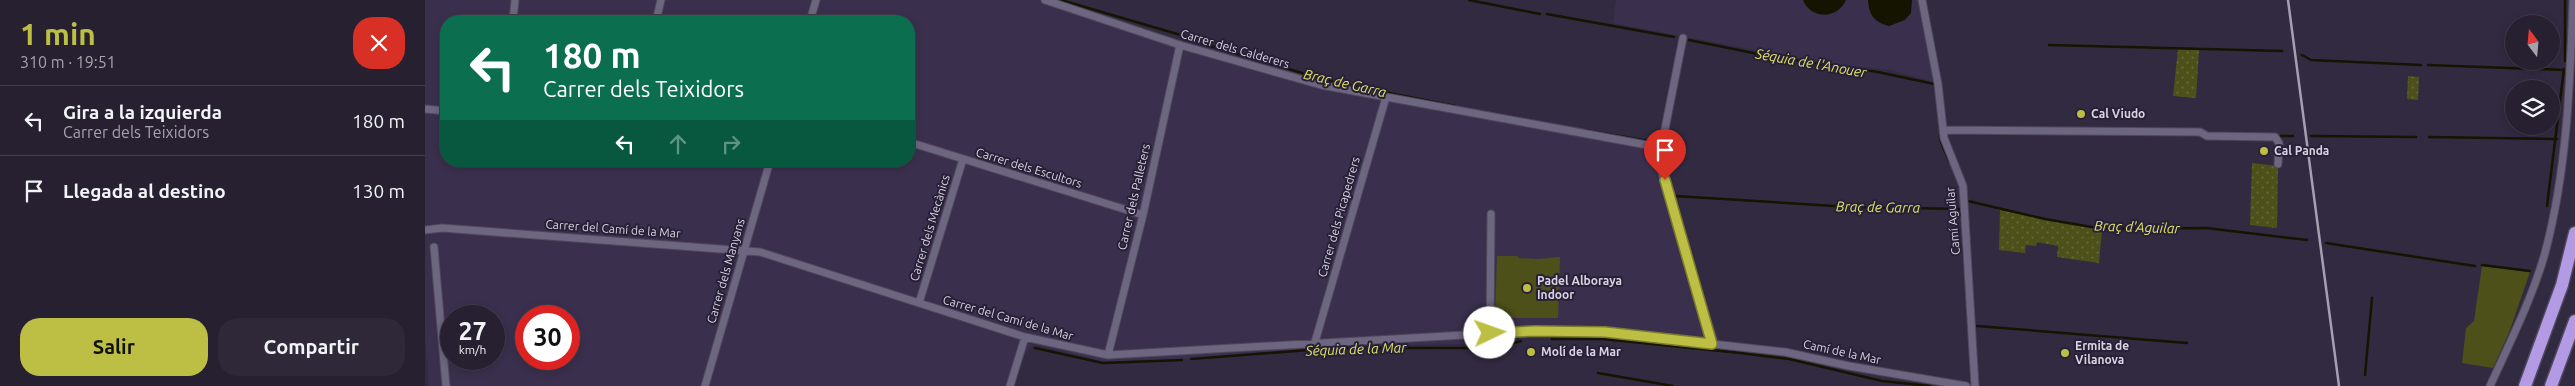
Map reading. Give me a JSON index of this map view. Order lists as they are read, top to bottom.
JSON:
{
  "streets": {
    "street": [
      "Carrer dels Calderers",
      "Carrer dels Escultors",
      "Carrer dels Palleters",
      "Carrer dels Picapedrers",
      "Camí Aguilar",
      "Carrer dels Mecànics",
      "Carrer del Camí de la Mar",
      "Carrer dels Manyans",
      "Camí de la Mar"
    ]
  },
  "crossings": [
    ["Carrer dels Calderers", "Carrer dels Palleters"],
    ["Carrer dels Calderers", "Carrer dels Picapedrers"],
    ["Carrer dels Escultors", "Carrer dels Palleters"],
    ["Carrer dels Escultors", "Carrer dels Mecànics"],
    ["Carrer dels Palleters", "Carrer del Camí de la Mar"],
    ["Carrer dels Picapedrers", "Carrer del Camí de la Mar"],
    ["Carrer dels Mecànics", "Carrer del Camí de la Mar"],
    ["Carrer del Camí de la Mar", "Carrer dels Manyans"],
    ["Carrer del Camí de la Mar", "Camí de la Mar"]
  ],
  "water": [
    "Séquia de l'Anouer",
    "Braç de Garra",
    "Braç d'Aguilar",
    "Séquia de la Mar"
  ],
  "places": [
    "Cal Viudo",
    "Cal Panda",
    "Padel Alboraya Indoor",
    "Molí de la Mar",
    "Ermita de Vilanova"
  ],
  "north": "top",
  "page": {
    "heading": ["1 min", "310 m · 19:51"],
    "turn": ["180 m", "Carrer dels Teixidors"],
    "list": [
      {
        "name": "Gira a la izquierda",
        "note": "Carrer dels Teixidors",
        "value": "180 m"
      },
      {
        "name": "Llegada al destino",
        "value": "130 m"
      }
    ],
    "speed": "27 km/h",
    "limit": "30",
    "buttons": ["Salir", "Compartir"]
  }
}
